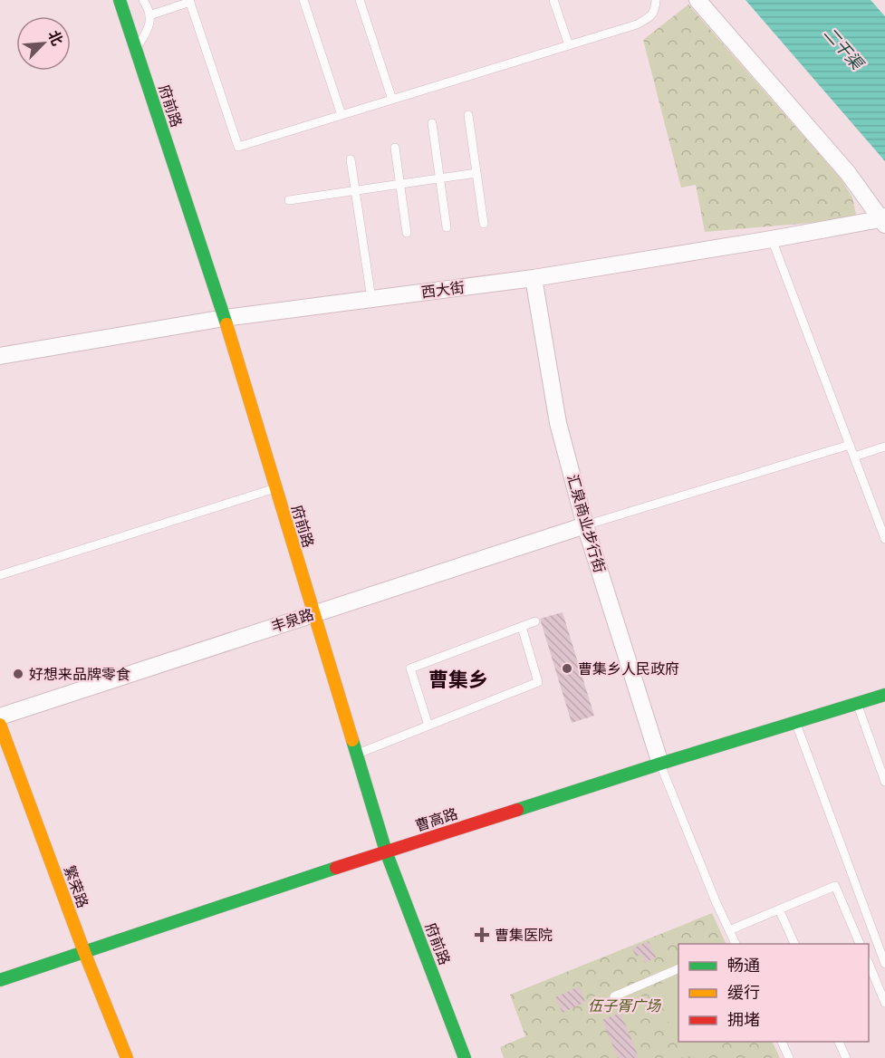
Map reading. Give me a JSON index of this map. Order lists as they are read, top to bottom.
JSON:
{
  "streets": {
    "street": [
      "府前路",
      "西大街",
      "汇泉商业步行街",
      "丰泉路",
      "曹高路",
      "繁荣路"
    ]
  },
  "crossings": [
    ["府前路", "西大街"],
    ["府前路", "丰泉路"],
    ["府前路", "曹高路"],
    ["西大街", "汇泉商业步行街"],
    ["汇泉商业步行街", "丰泉路"],
    ["汇泉商业步行街", "曹高路"],
    ["曹高路", "繁荣路"]
  ],
  "districts": ["曹集乡"],
  "water": ["二干渠"],
  "parks": ["伍子胥广场"],
  "places": {
    "other": ["曹集乡人民政府", "好想来品牌零食"],
    "health": ["曹集医院"]
  },
  "legend": ["畅通", "缓行", "拥堵"],
  "north": "top right"
}
